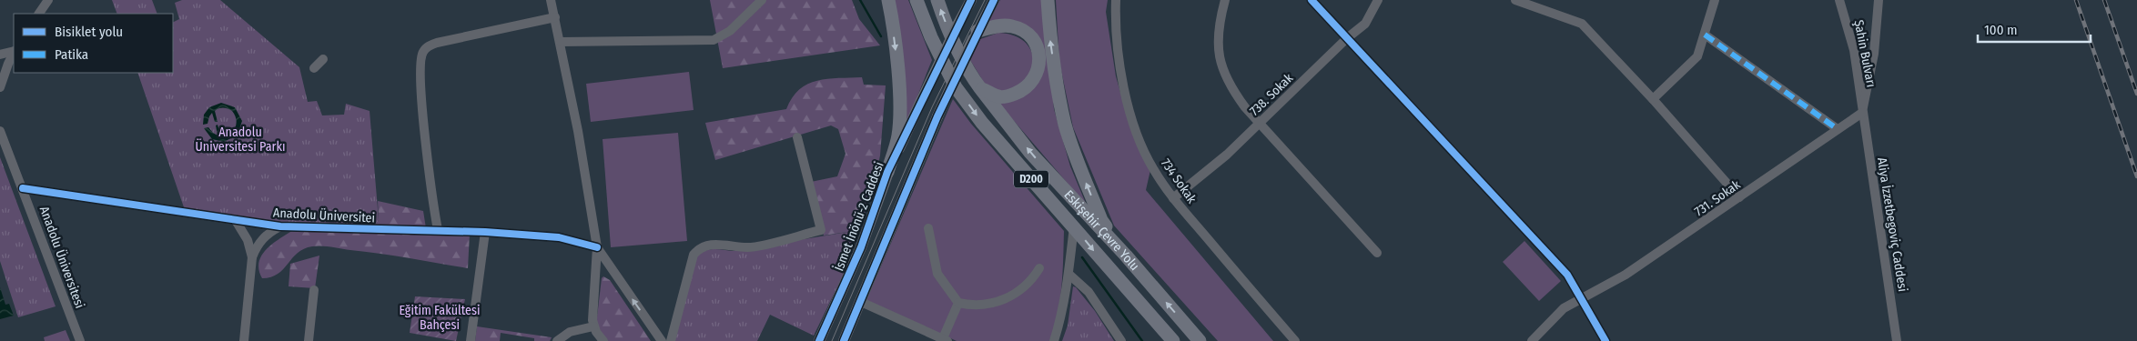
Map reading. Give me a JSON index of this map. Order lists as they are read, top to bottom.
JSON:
{
  "streets": {
    "highway": ["D200", "Eskişehir Çevre Yolu"],
    "main road": ["İsmet İnönü-2 Caddesi"],
    "street": [
      "Şahin Bulvarı",
      "738. Sokak",
      "734 Sokak",
      "731. Sokak",
      "Anadolu Üniversitei",
      "Aliya İzzetbegoviç Caddesi",
      "Anadolu Üniversitesi"
    ]
  },
  "crossings": [
    ["Şahin Bulvarı", "731. Sokak"],
    ["Şahin Bulvarı", "Aliya İzzetbegoviç Caddesi"],
    ["738. Sokak", "734 Sokak"],
    ["731. Sokak", "Aliya İzzetbegoviç Caddesi"],
    ["Anadolu Üniversitei", "Anadolu Üniversitesi"]
  ],
  "parks": ["Anadolu Üniversitesi Parkı", "Eğitim Fakültesi Bahçesi"],
  "legend": ["Bisiklet yolu", "Patika"],
  "scale_bar": "100 m"
}
